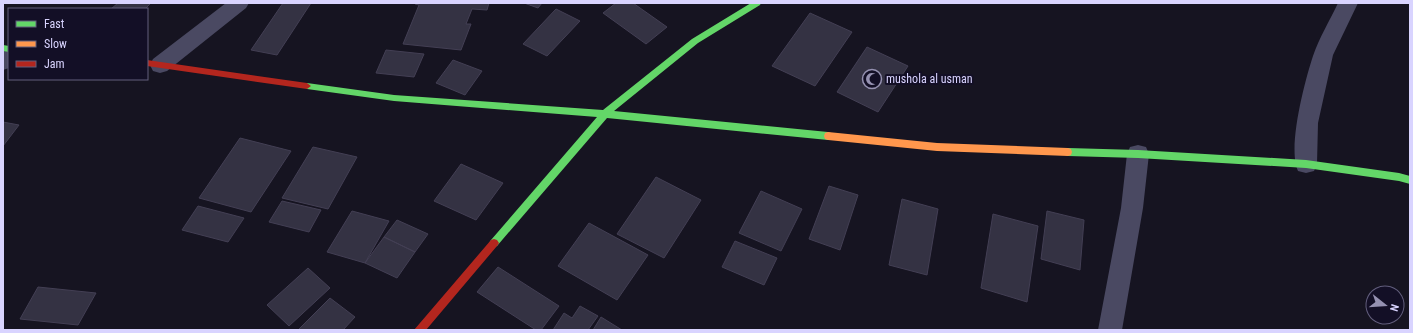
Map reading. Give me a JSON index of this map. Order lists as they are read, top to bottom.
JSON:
{
  "places": {
    "mosque": ["mushola al usman"]
  },
  "legend": ["Fast", "Slow", "Jam"],
  "north": "right"
}
